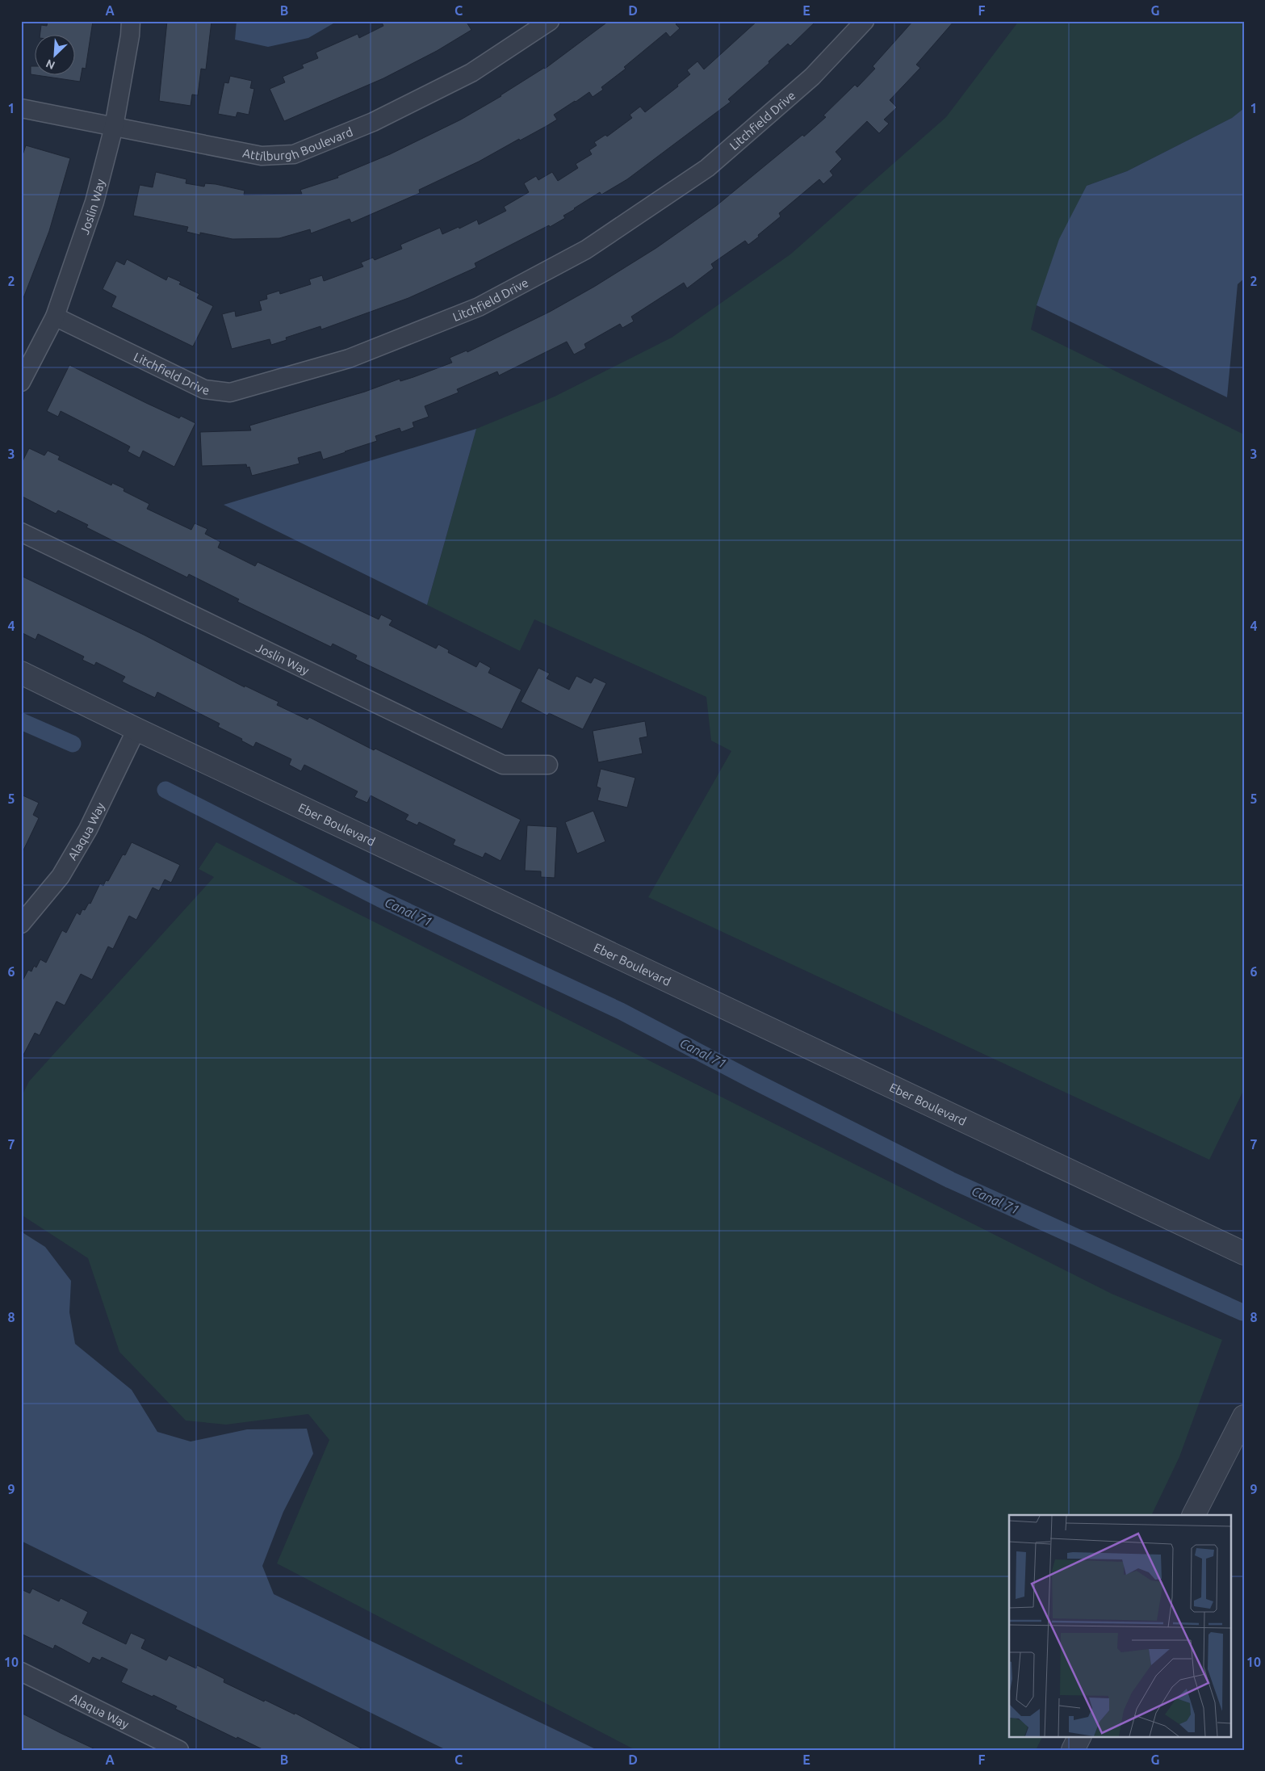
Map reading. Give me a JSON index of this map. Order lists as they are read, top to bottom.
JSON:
{
  "streets": {
    "street": [
      "Litchfield Drive",
      "Attilburgh Boulevard",
      "Joslin Way",
      "Eber Boulevard",
      "Alaqua Way"
    ]
  },
  "crossings": [
    ["Litchfield Drive", "Joslin Way"],
    ["Attilburgh Boulevard", "Joslin Way"],
    ["Eber Boulevard", "Alaqua Way"]
  ],
  "water": ["Canal 71"],
  "north": "bottom left",
  "grid": {
    "columns": [
      "A",
      "B",
      "C",
      "D",
      "E",
      "F",
      "G"
    ],
    "rows": [
      "1",
      "2",
      "3",
      "4",
      "5",
      "6",
      "7",
      "8",
      "9",
      "10"
    ]
  }
}
